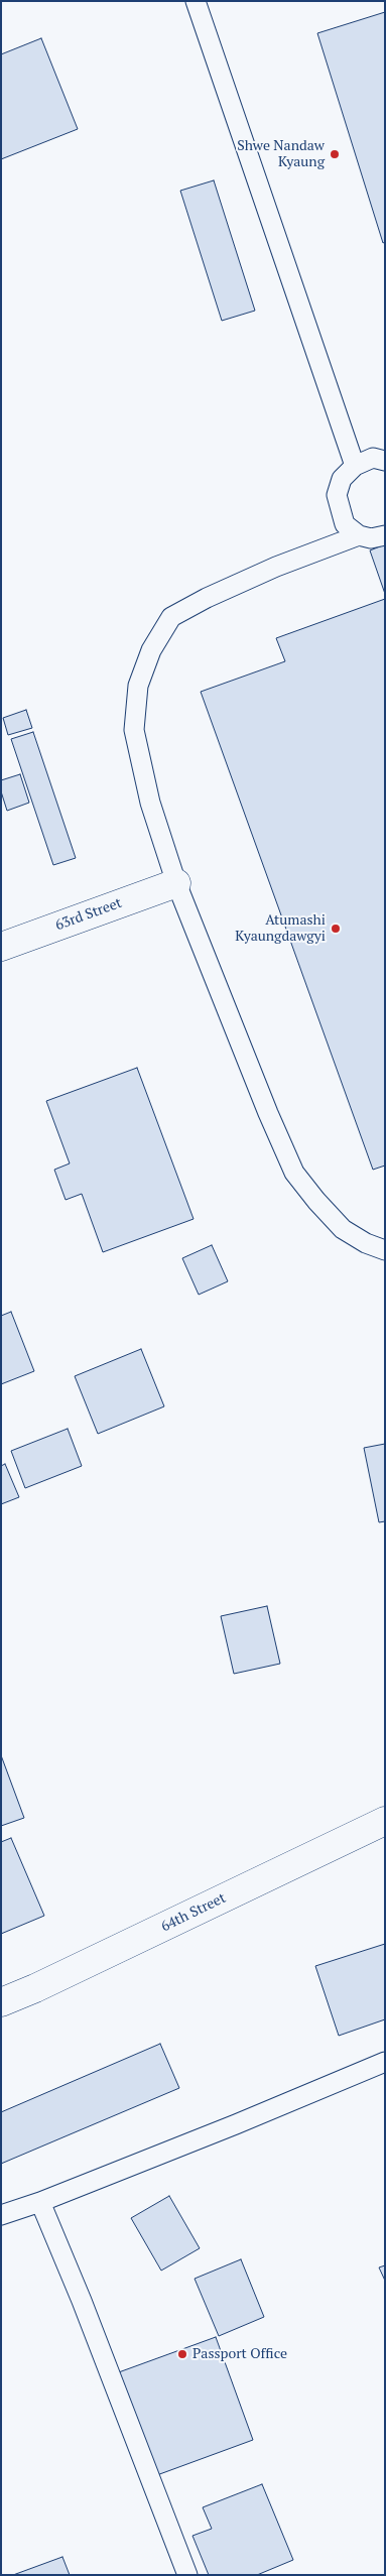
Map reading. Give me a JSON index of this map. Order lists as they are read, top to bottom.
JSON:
{
  "streets": {
    "street": ["63rd Street", "64th Street"]
  },
  "places": ["Shwe Nandaw Kyaung", "Atumashi Kyaungdawgyi", "Passport Office"]
}
